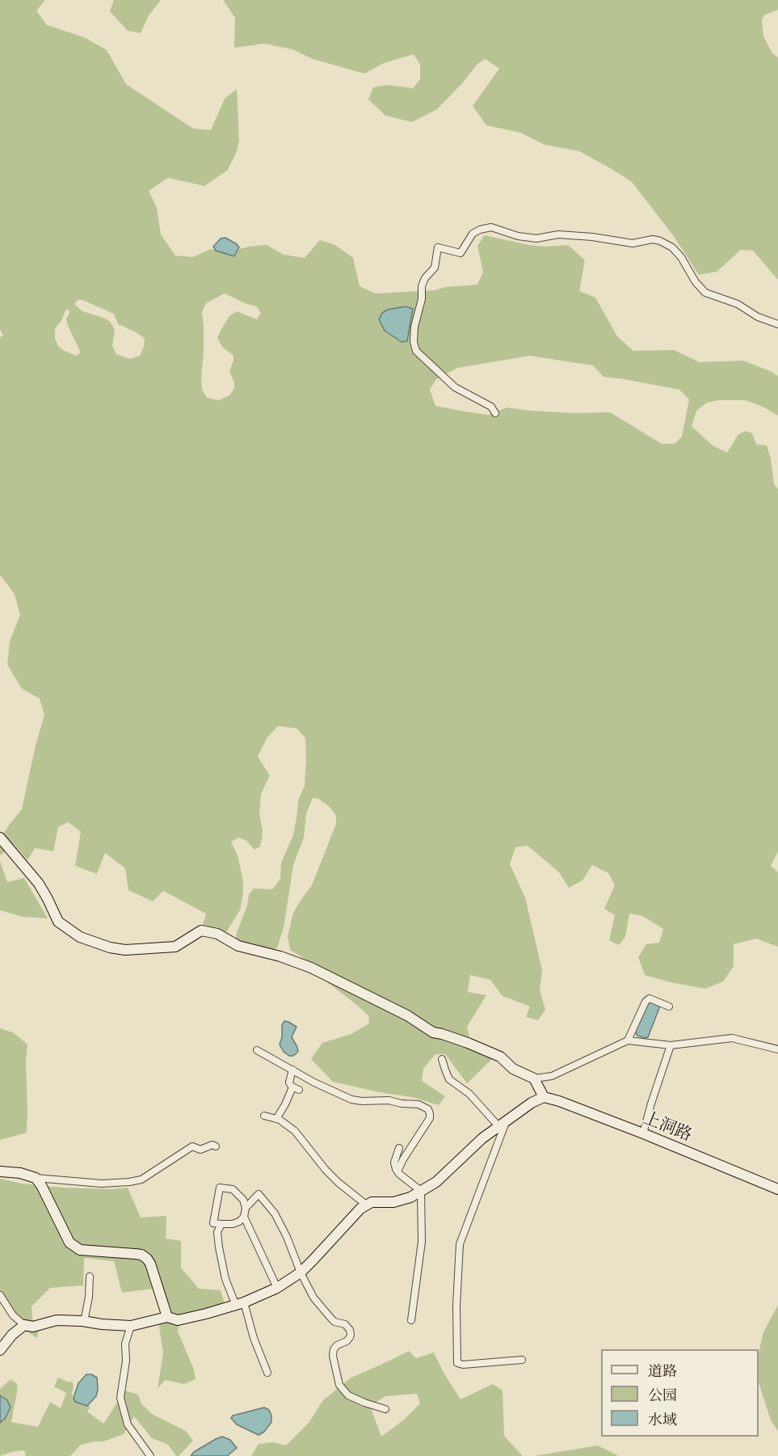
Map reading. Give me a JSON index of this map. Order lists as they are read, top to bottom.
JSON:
{
  "streets": {
    "street": ["上洞路"]
  },
  "legend": ["道路", "公园", "水域"]
}
